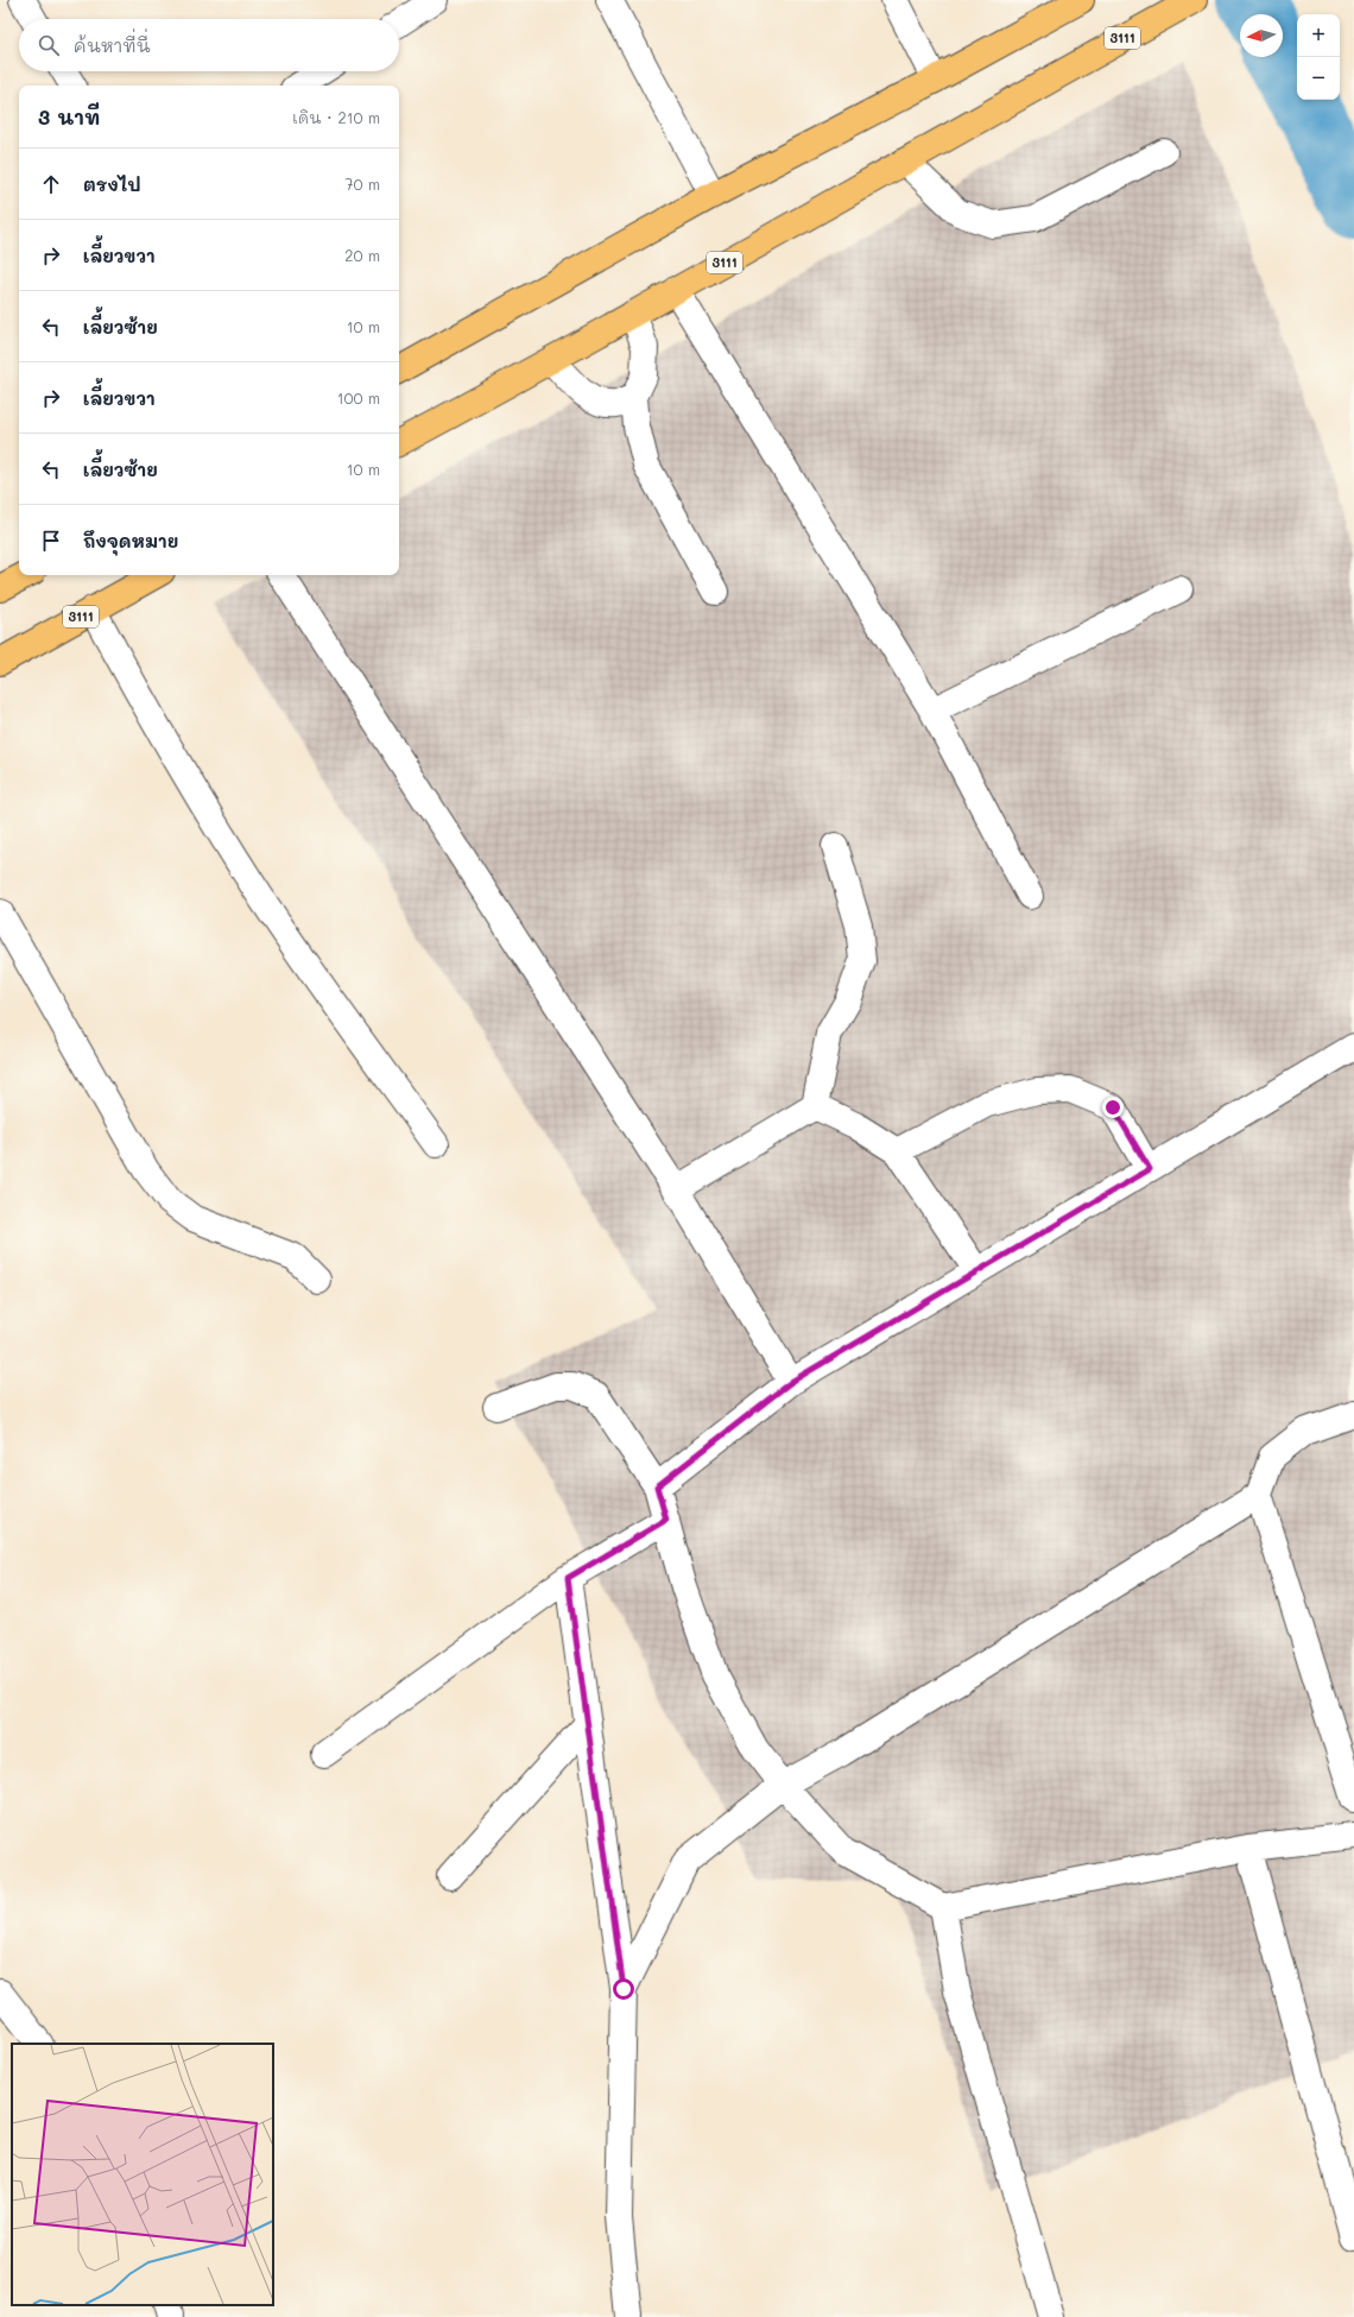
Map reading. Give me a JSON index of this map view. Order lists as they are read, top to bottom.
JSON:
{
  "streets": {
    "main road": ["3111"]
  },
  "north": "left",
  "page": {
    "map_buttons": ["+", "−"],
    "search": "ค้นหาที่นี่",
    "heading": ["3 นาที", "เดิน · 210 m"],
    "list": [
      ["ตรงไป", "70 m"],
      ["เลี้ยวขวา", "20 m"],
      ["เลี้ยวซ้าย", "10 m"],
      ["เลี้ยวขวา", "100 m"],
      ["เลี้ยวซ้าย", "10 m"],
      "ถึงจุดหมาย"
    ]
  }
}
